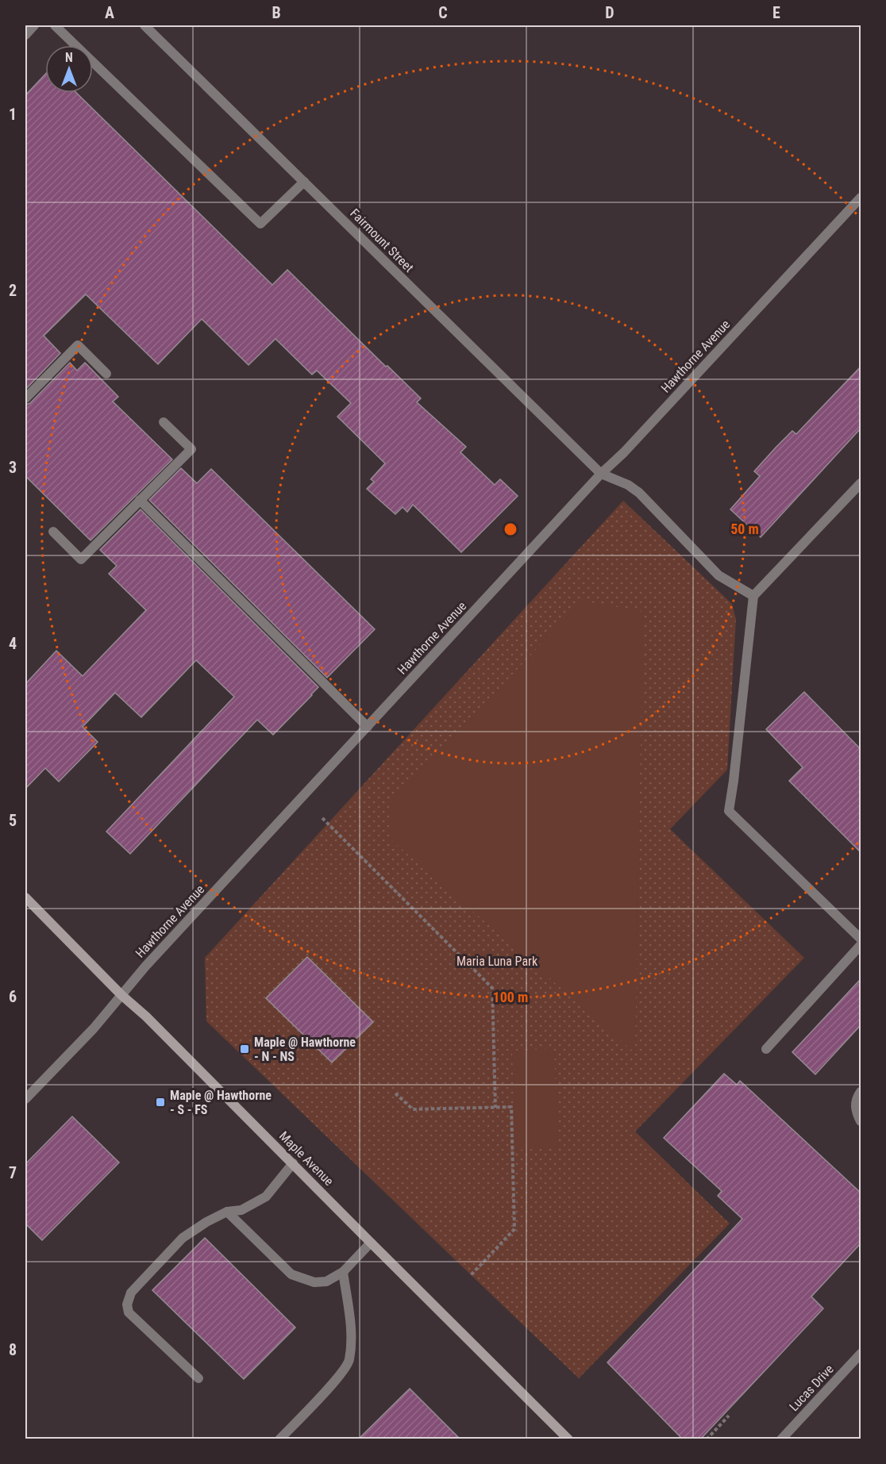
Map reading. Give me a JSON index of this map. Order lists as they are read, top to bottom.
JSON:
{
  "streets": {
    "main road": ["Maple Avenue"],
    "street": ["Fairmount Street", "Hawthorne Avenue", "Lucas Drive"]
  },
  "crossings": [
    ["Fairmount Street", "Hawthorne Avenue"],
    ["Hawthorne Avenue", "Maple Avenue"]
  ],
  "parks": ["Maria Luna Park"],
  "places": {
    "transit": ["Maple @ Hawthorne - N - NS", "Maple @ Hawthorne - S - FS"]
  },
  "north": "top",
  "grid": {
    "columns": [
      "A",
      "B",
      "C",
      "D",
      "E"
    ],
    "rows": [
      "1",
      "2",
      "3",
      "4",
      "5",
      "6",
      "7",
      "8"
    ]
  },
  "rings": ["50 m", "100 m"]
}
